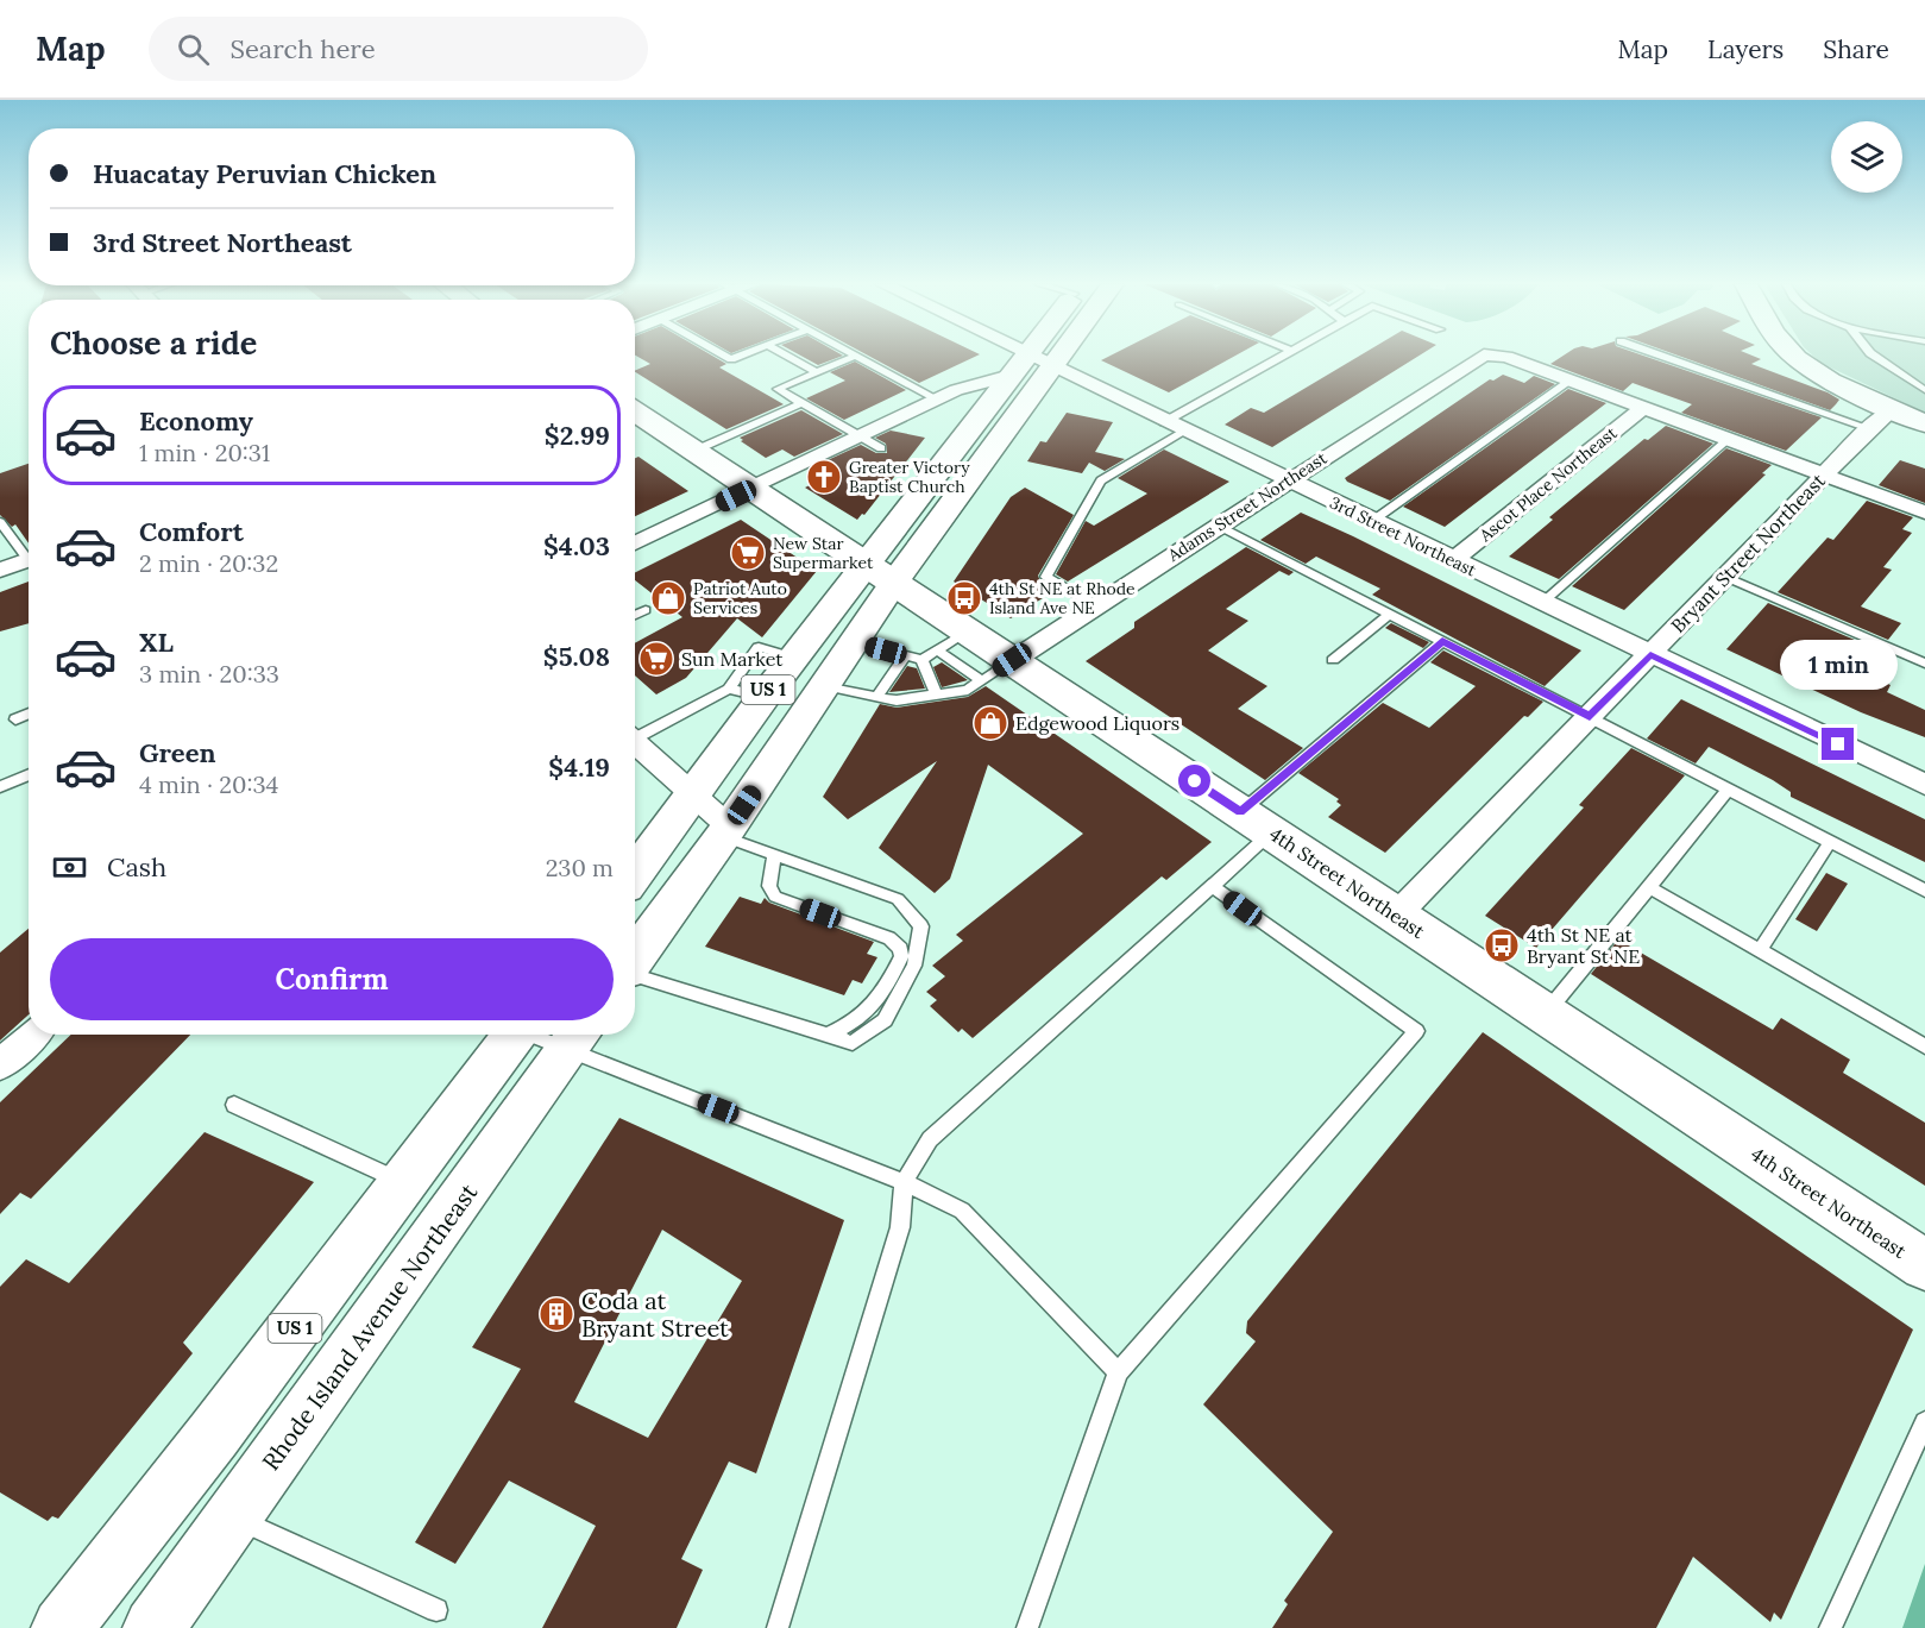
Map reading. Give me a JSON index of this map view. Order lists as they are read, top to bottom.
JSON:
{
  "streets": {
    "main road": ["US 1", "4th Street Northeast", "Rhode Island Avenue Northeast"],
    "street": [
      "Ascot Place Northeast",
      "Adams Street Northeast",
      "3rd Street Northeast",
      "Bryant Street Northeast"
    ]
  },
  "crossings": [
    ["Ascot Place Northeast", "3rd Street Northeast"],
    ["Adams Street Northeast", "3rd Street Northeast"],
    ["Adams Street Northeast", "4th Street Northeast"],
    ["3rd Street Northeast", "Bryant Street Northeast"],
    ["3rd Street Northeast", "US 1"],
    ["Bryant Street Northeast", "4th Street Northeast"],
    ["US 1", "4th Street Northeast"]
  ],
  "places": {
    "church": ["Greater Victory Baptist Church"],
    "supermarket": ["New Star Supermarket", "Sun Market"],
    "shop": ["Patriot Auto Services", "Edgewood Liquors"],
    "bus stop": ["4th St NE at Rhode Island Ave NE", "4th St NE at Bryant St NE"],
    "building": ["Coda at Bryant Street"]
  },
  "page": {
    "header": "Map",
    "search": "Search here",
    "nav": ["Map", "Layers", "Share"],
    "banner": ["Huacatay Peruvian Chicken", "3rd Street Northeast"],
    "heading": "Choose a ride",
    "list": [
      {
        "name": "Economy",
        "note": "1 min · 20:31",
        "value": "$2.99"
      },
      {
        "name": "Comfort",
        "note": "2 min · 20:32",
        "value": "$4.03"
      },
      {
        "name": "XL",
        "note": "3 min · 20:33",
        "value": "$5.08"
      },
      {
        "name": "Green",
        "note": "4 min · 20:34",
        "value": "$4.19"
      }
    ],
    "bubble": "1 min",
    "pay": ["Cash", "230 m"],
    "buttons": "Confirm"
  }
}
